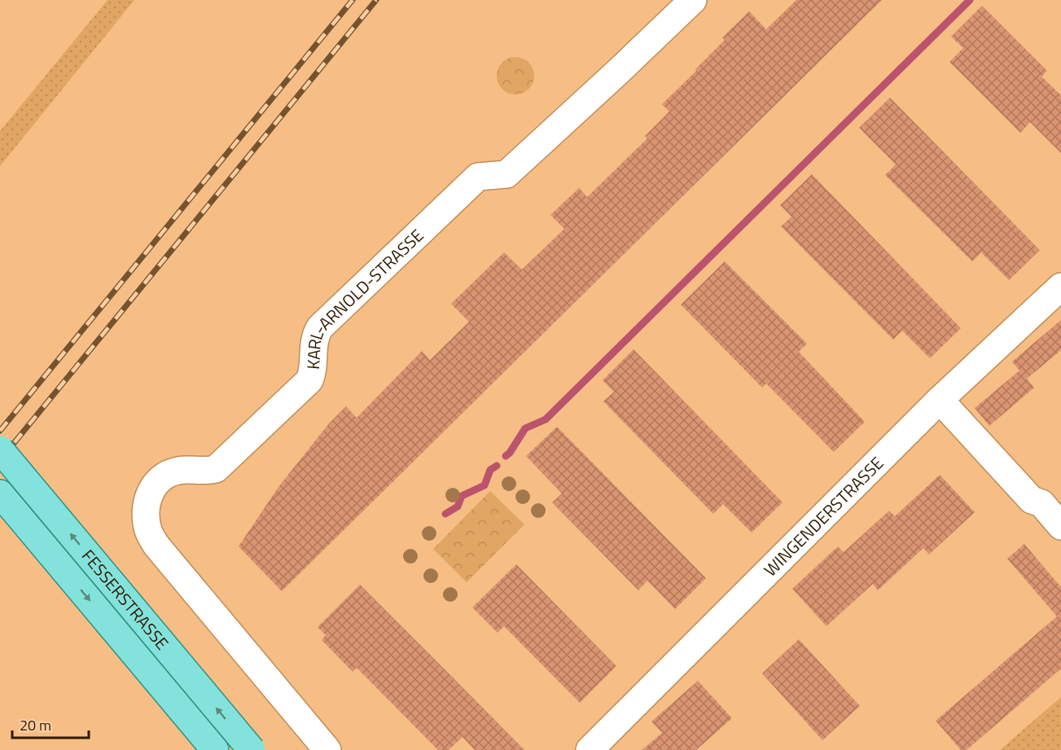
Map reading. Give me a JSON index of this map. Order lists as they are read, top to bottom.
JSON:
{
  "streets": {
    "main road": ["FESSERSTRASSE"],
    "street": ["KARL-ARNOLD-STRASSE", "WINGENDERSTRASSE"]
  },
  "scale_bar": "20 m"
}
